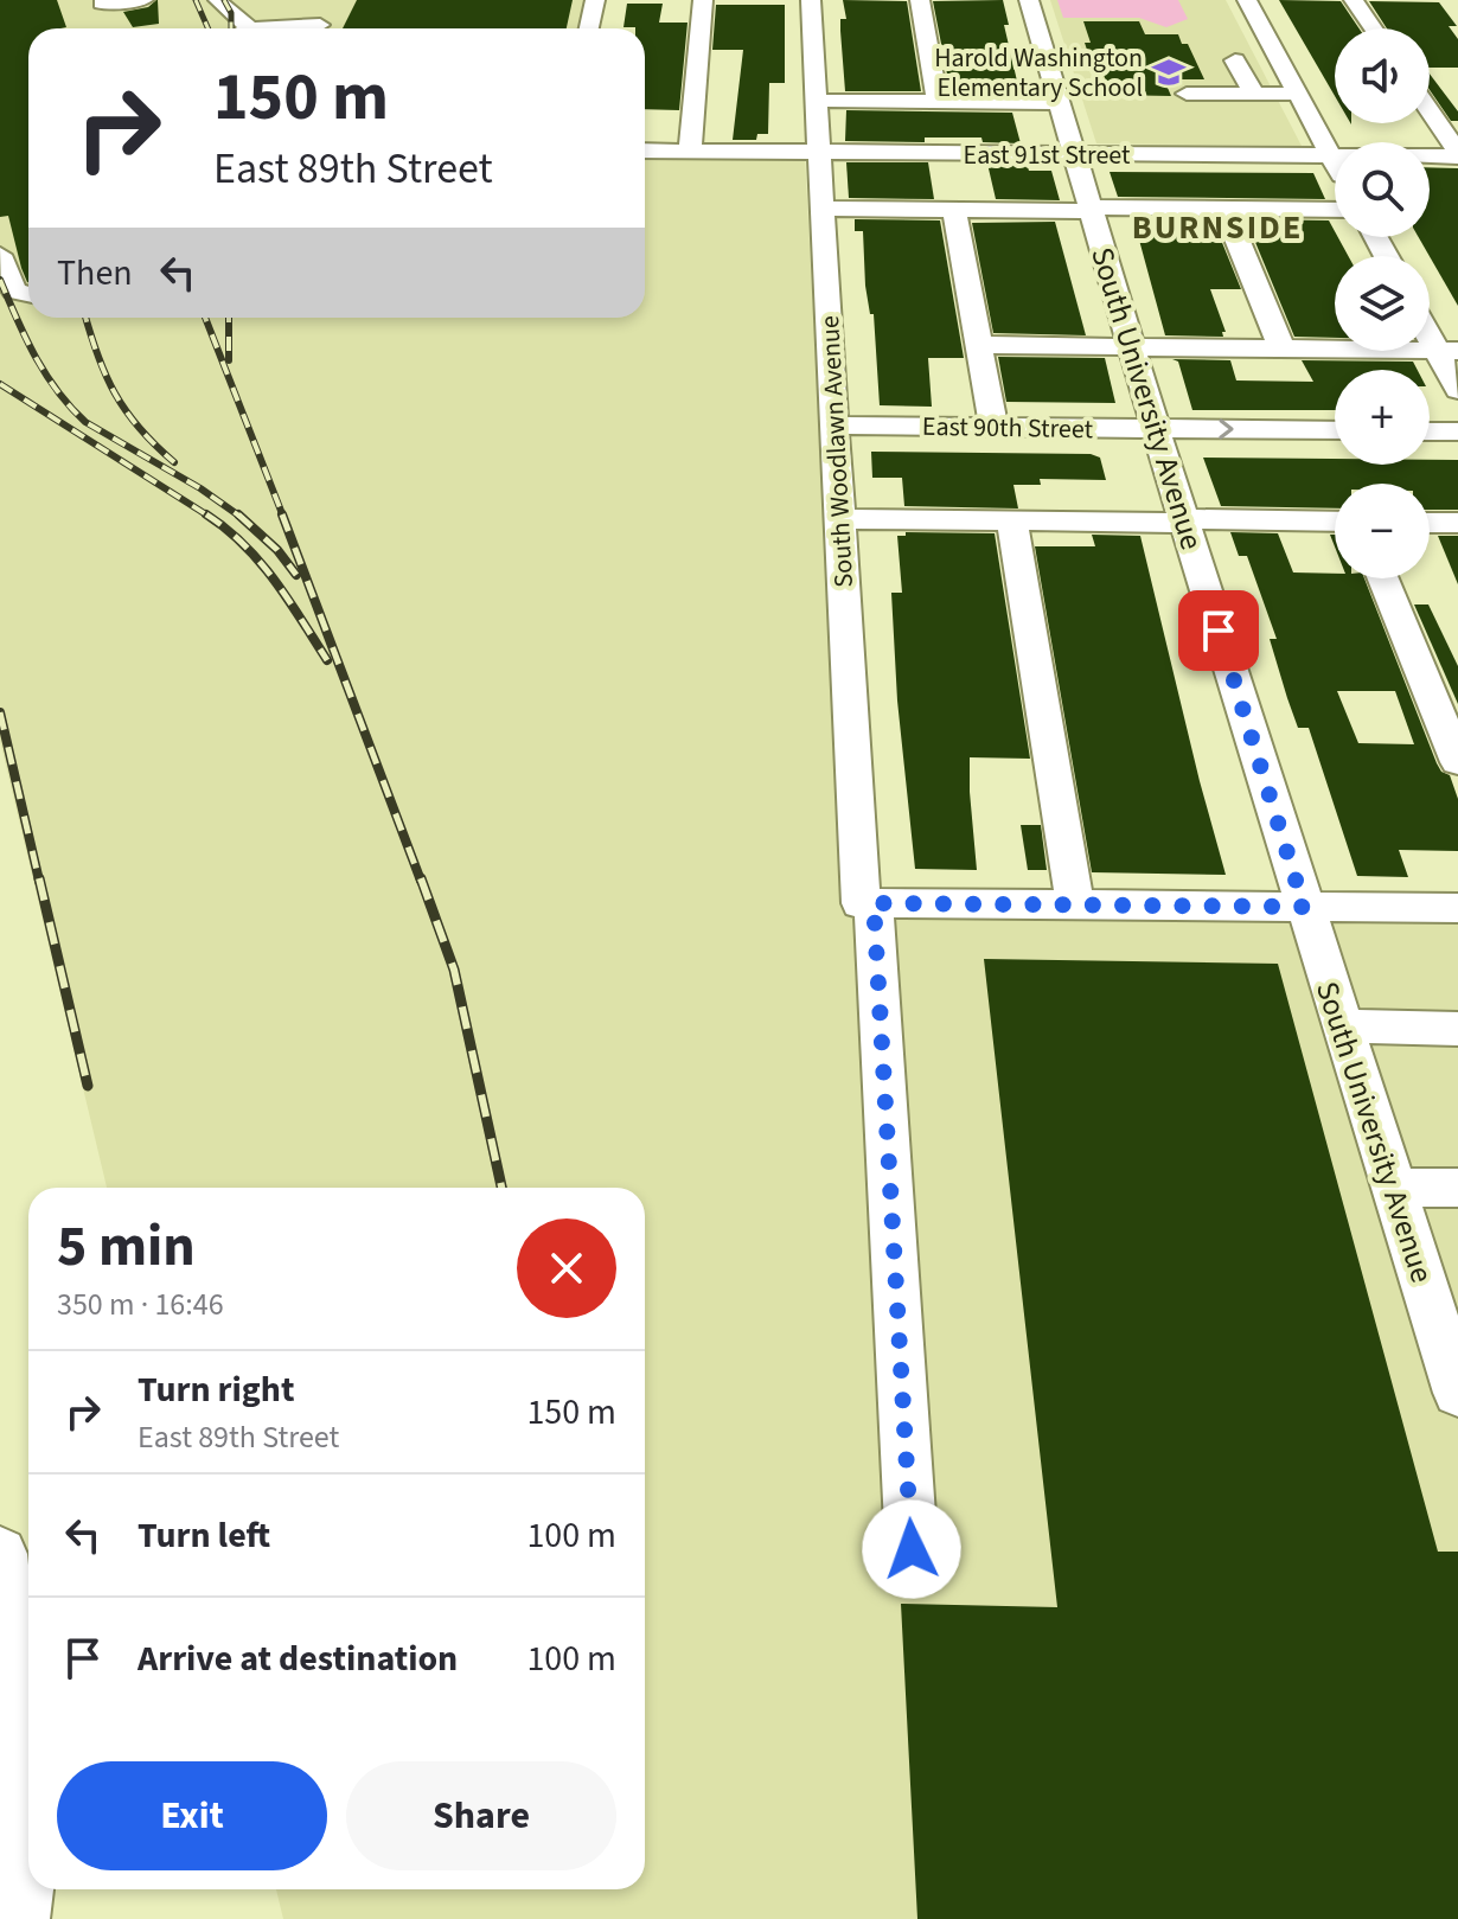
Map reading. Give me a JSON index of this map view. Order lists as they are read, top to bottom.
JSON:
{
  "streets": {
    "street": [
      "East 91st Street",
      "South University Avenue",
      "East 90th Street",
      "South Woodlawn Avenue"
    ]
  },
  "crossings": [
    ["East 91st Street", "South University Avenue"],
    ["East 91st Street", "South Woodlawn Avenue"],
    ["South University Avenue", "East 90th Street"],
    ["East 90th Street", "South Woodlawn Avenue"]
  ],
  "districts": ["BURNSIDE"],
  "places": {
    "school or university": ["Harold Washington Elementary School"]
  },
  "page": {
    "map_buttons": ["+", "−"],
    "turn": ["150 m", "East 89th Street"],
    "then": "Then",
    "heading": ["5 min", "350 m · 16:46"],
    "list": [
      {
        "name": "Turn right",
        "note": "East 89th Street",
        "value": "150 m"
      },
      {
        "name": "Turn left",
        "value": "100 m"
      },
      {
        "name": "Arrive at destination",
        "value": "100 m"
      }
    ],
    "buttons": ["Exit", "Share"]
  }
}
